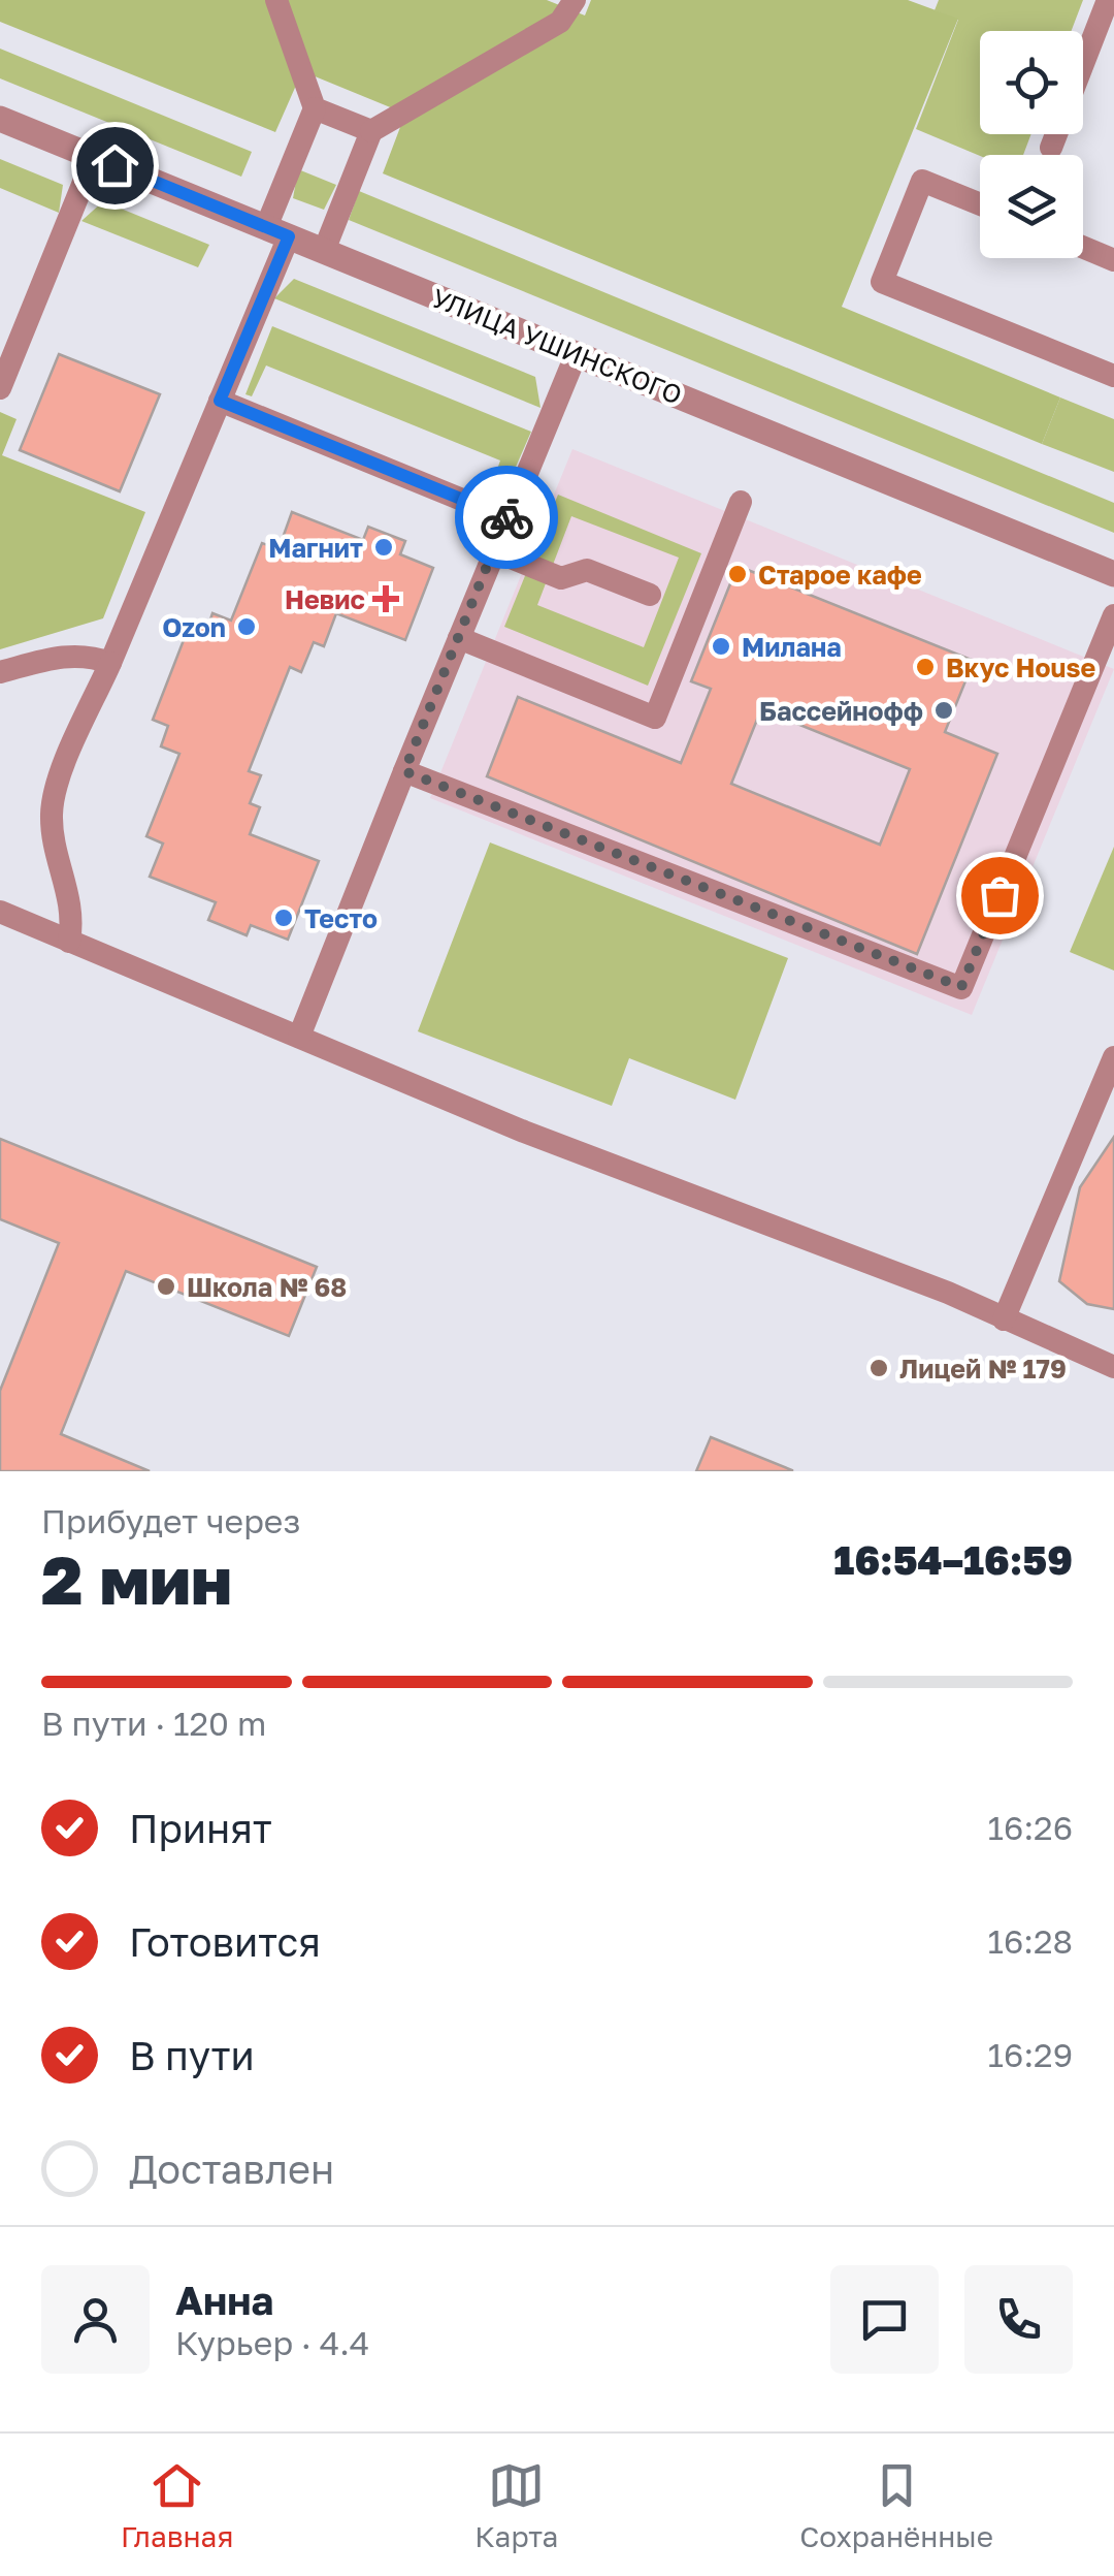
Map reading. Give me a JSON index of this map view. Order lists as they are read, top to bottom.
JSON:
{
  "streets": {
    "street": ["УЛИЦА УШИНСКОГО"]
  },
  "places": {
    "other": [
      "Магнит",
      "Старое кафе",
      "Ozon",
      "Милана",
      "Вкус House",
      "Бассейнофф",
      "Тесто",
      "Школа № 68",
      "Лицей № 179"
    ],
    "health": ["Невис"]
  },
  "page": {
    "heading": ["2 мин", "Прибудет через", "16:54–16:59"],
    "panel": ["Анна", "Курьер · 4.4"],
    "bar": "В пути · 120 m",
    "list": [
      ["Принят", "16:26"],
      ["Готовится", "16:28"],
      ["В пути", "16:29"],
      "Доставлен"
    ],
    "tabs": ["Главная", "Карта", "Сохранённые"]
  }
}
